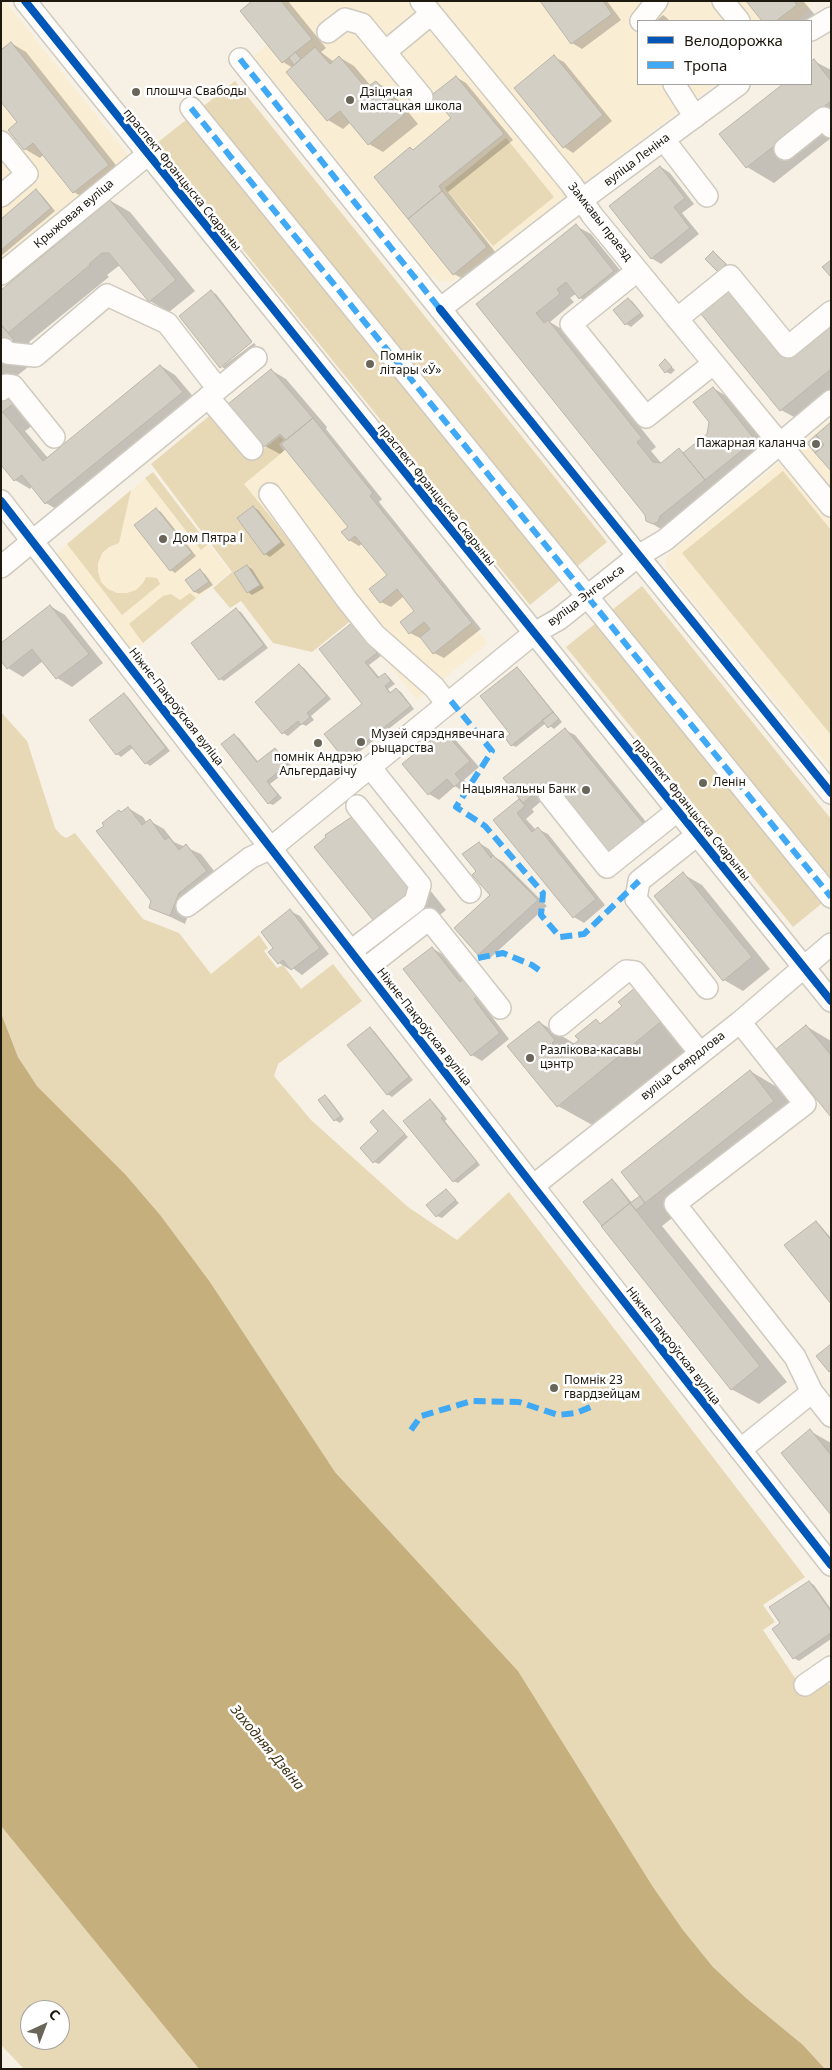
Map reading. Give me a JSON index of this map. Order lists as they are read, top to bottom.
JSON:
{
  "streets": {
    "street": [
      "вуліца Леніна",
      "праспект Францыска Скарыны",
      "Крыжовая вуліца",
      "Замкавы праезд",
      "вуліца Энгельса",
      "Ніжне-Пакроўская вуліца",
      "вуліца Свярдлова"
    ]
  },
  "crossings": [
    ["вуліца Леніна", "Замкавы праезд"],
    ["праспект Францыска Скарыны", "Крыжовая вуліца"],
    ["праспект Францыска Скарыны", "вуліца Энгельса"],
    ["праспект Францыска Скарыны", "вуліца Свярдлова"],
    ["Замкавы праезд", "вуліца Энгельса"],
    ["вуліца Энгельса", "Ніжне-Пакроўская вуліца"],
    ["Ніжне-Пакроўская вуліца", "вуліца Свярдлова"]
  ],
  "water": ["Заходняя Дзвіна"],
  "places": [
    "плошча Свабоды",
    "Дзіцячая мастацкая школа",
    "Помнік літары «Ў»",
    "Пажарная каланча",
    "Дом Пятра І",
    "Музей сярэднявечнага рыцарства",
    "помнік Андрэю Альгердавічу",
    "Ленін",
    "Нацыянальны Банк",
    "Разлікова-касавы цэнтр",
    "Помнік 23 гвардзейцам"
  ],
  "legend": ["Велодорожка", "Тропа"],
  "north": "top right"
}
